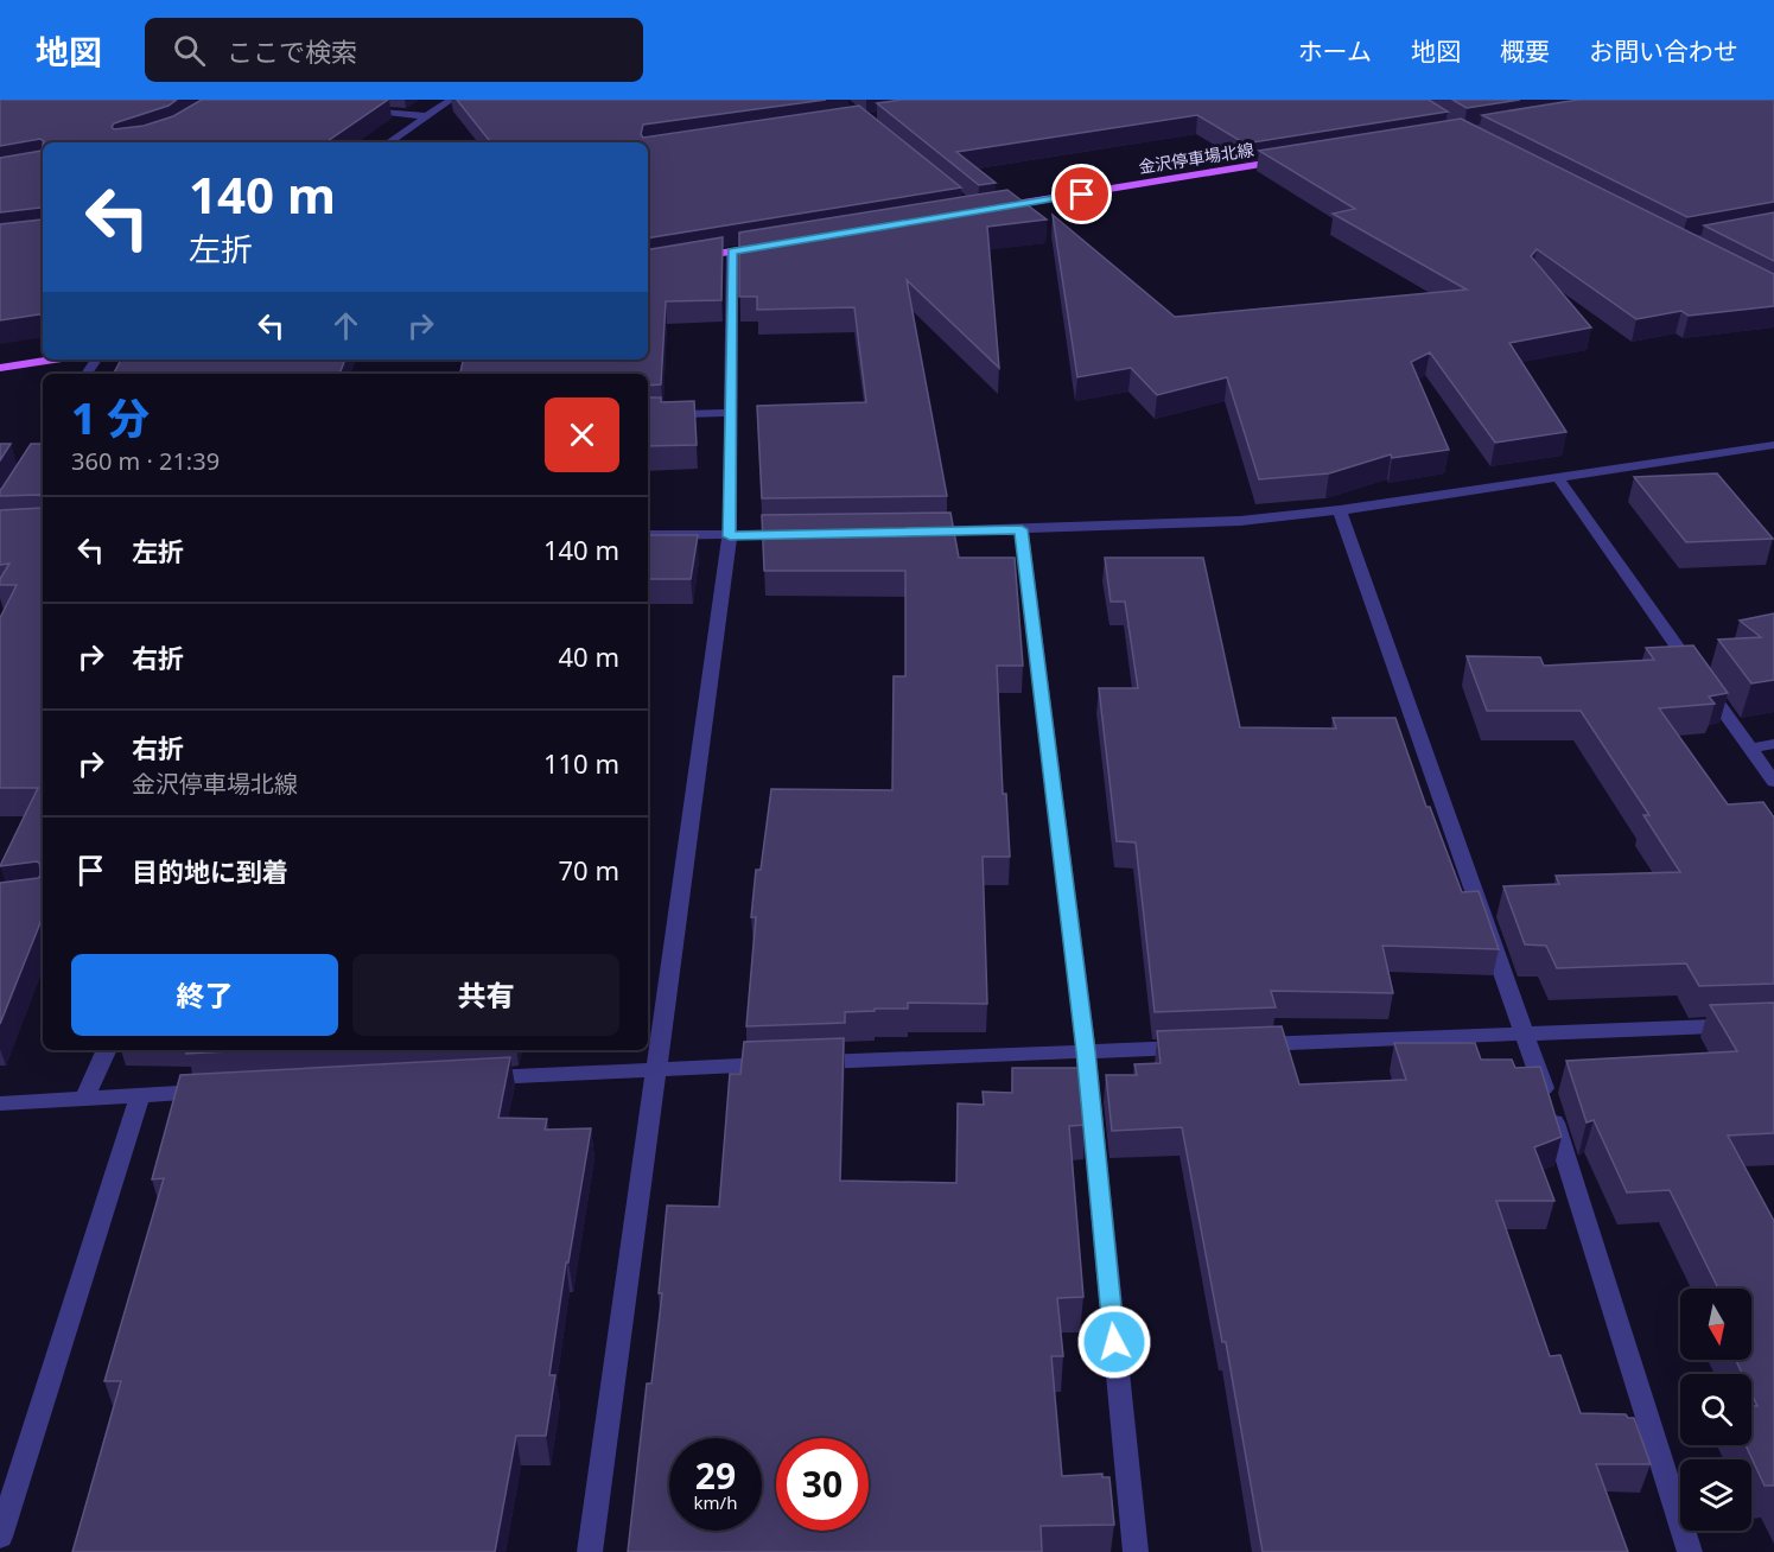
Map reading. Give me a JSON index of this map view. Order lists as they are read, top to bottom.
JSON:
{
  "streets": {
    "main road": ["金沢停車場北線"]
  },
  "north": "bottom",
  "page": {
    "header": "地図",
    "search": "ここで検索",
    "nav": [
      "ホーム",
      "地図",
      "概要",
      "お問い合わせ"
    ],
    "turn": ["140 m", "左折"],
    "heading": ["1 分", "360 m · 21:39"],
    "list": [
      {
        "name": "左折",
        "value": "140 m"
      },
      {
        "name": "右折",
        "value": "40 m"
      },
      {
        "name": "右折",
        "note": "金沢停車場北線",
        "value": "110 m"
      },
      {
        "name": "目的地に到着",
        "value": "70 m"
      }
    ],
    "buttons": ["終了", "共有"],
    "speed": "29 km/h",
    "limit": "30"
  }
}
